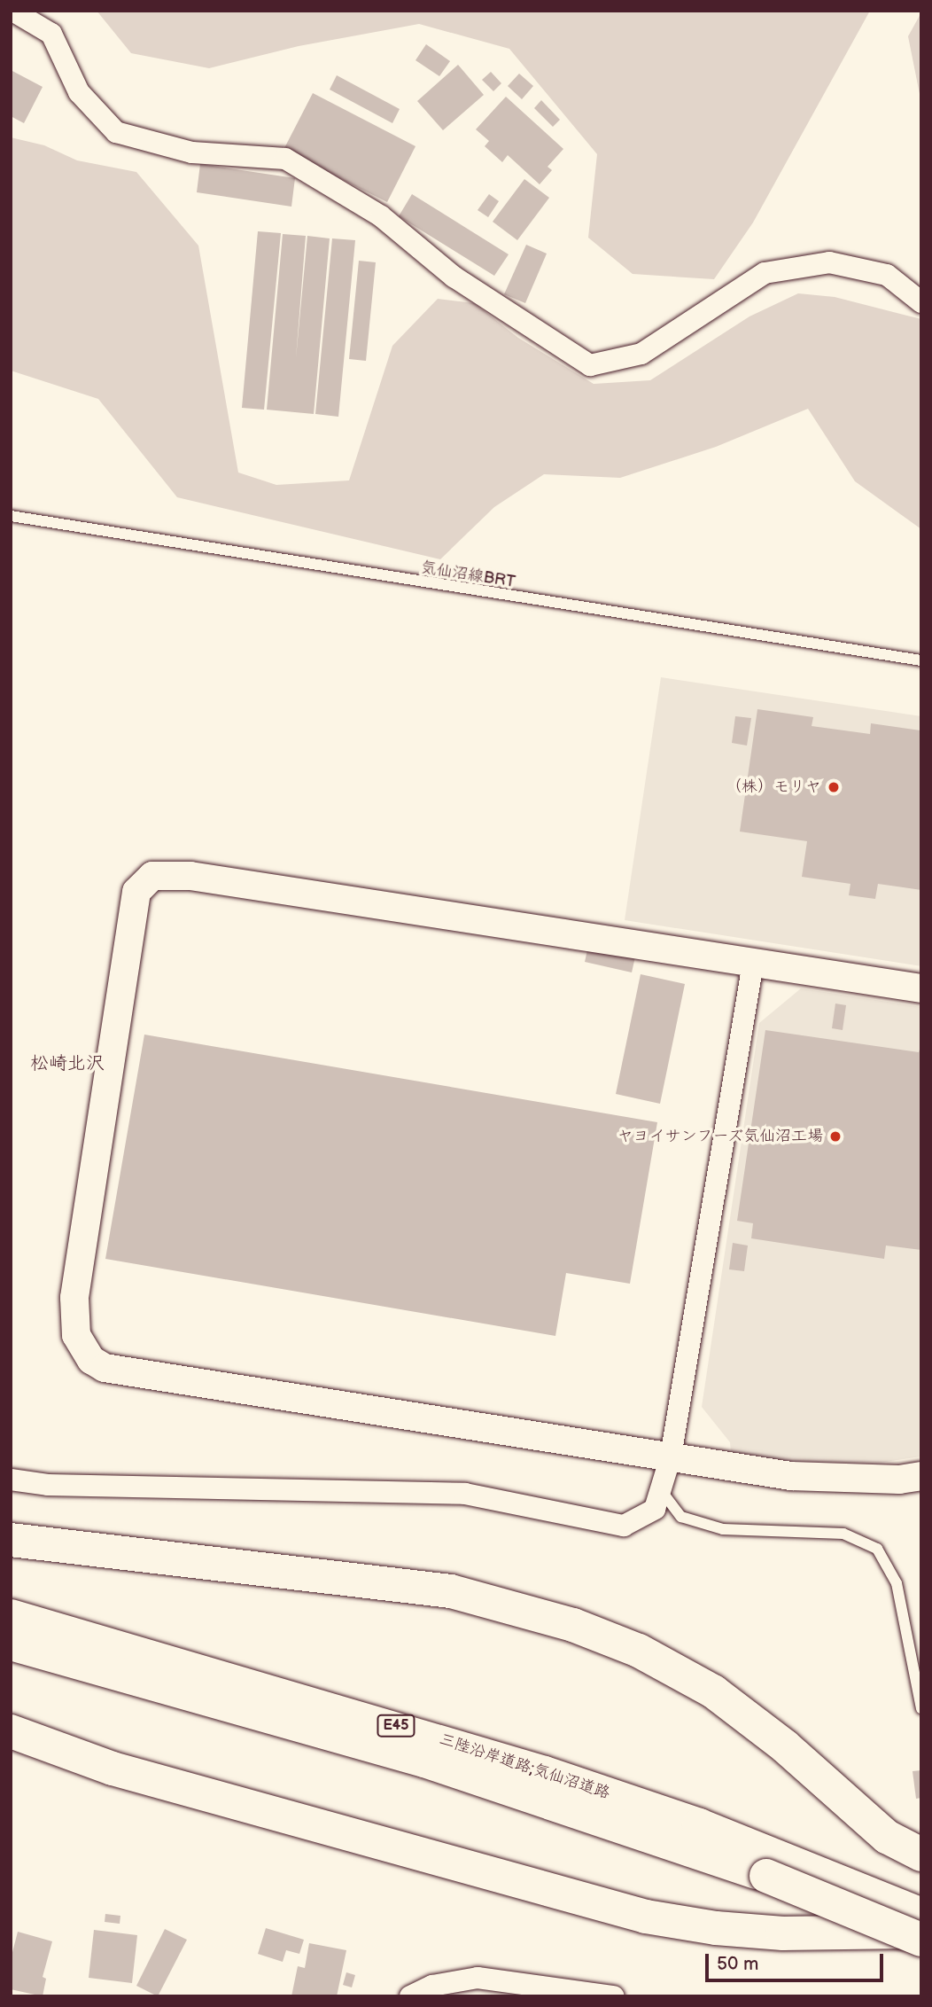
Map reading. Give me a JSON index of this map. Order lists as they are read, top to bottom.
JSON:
{
  "streets": {
    "highway": ["E45", "三陸沿岸道路;気仙沼道路"],
    "lane": ["気仙沼線BRT"]
  },
  "districts": ["松崎北沢"],
  "places": ["（株）モリヤ", "ヤヨイサンフーズ気仙沼工場"],
  "scale_bar": "50 m"
}
